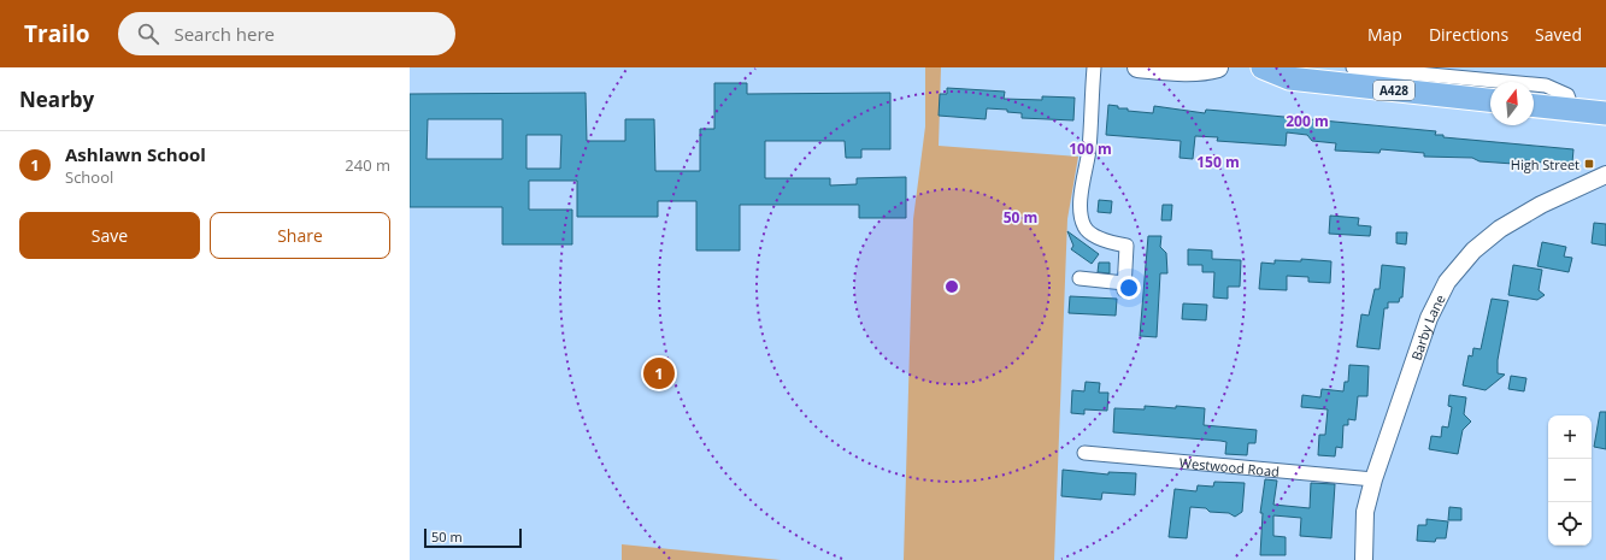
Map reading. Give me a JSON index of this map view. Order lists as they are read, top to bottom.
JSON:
{
  "streets": {
    "highway": ["A428"],
    "street": ["Barby Lane", "Westwood Road"]
  },
  "crossings": [
    ["Barby Lane", "Westwood Road"]
  ],
  "places": {
    "transit": ["High Street"]
  },
  "scale_bar": "50 m",
  "north": "top",
  "page": {
    "header": "Trailo",
    "search": "Search here",
    "nav": ["Map", "Directions", "Saved"],
    "heading": "Nearby",
    "list": [
      {
        "mark": "1",
        "name": "Ashlawn School",
        "note": "School",
        "value": "240 m"
      }
    ],
    "buttons": ["Save", "Share"],
    "pins": "1",
    "map_buttons": ["+", "−"],
    "scale": "50 m"
  },
  "rings": [
    "200 m",
    "100 m",
    "150 m",
    "50 m"
  ]
}
